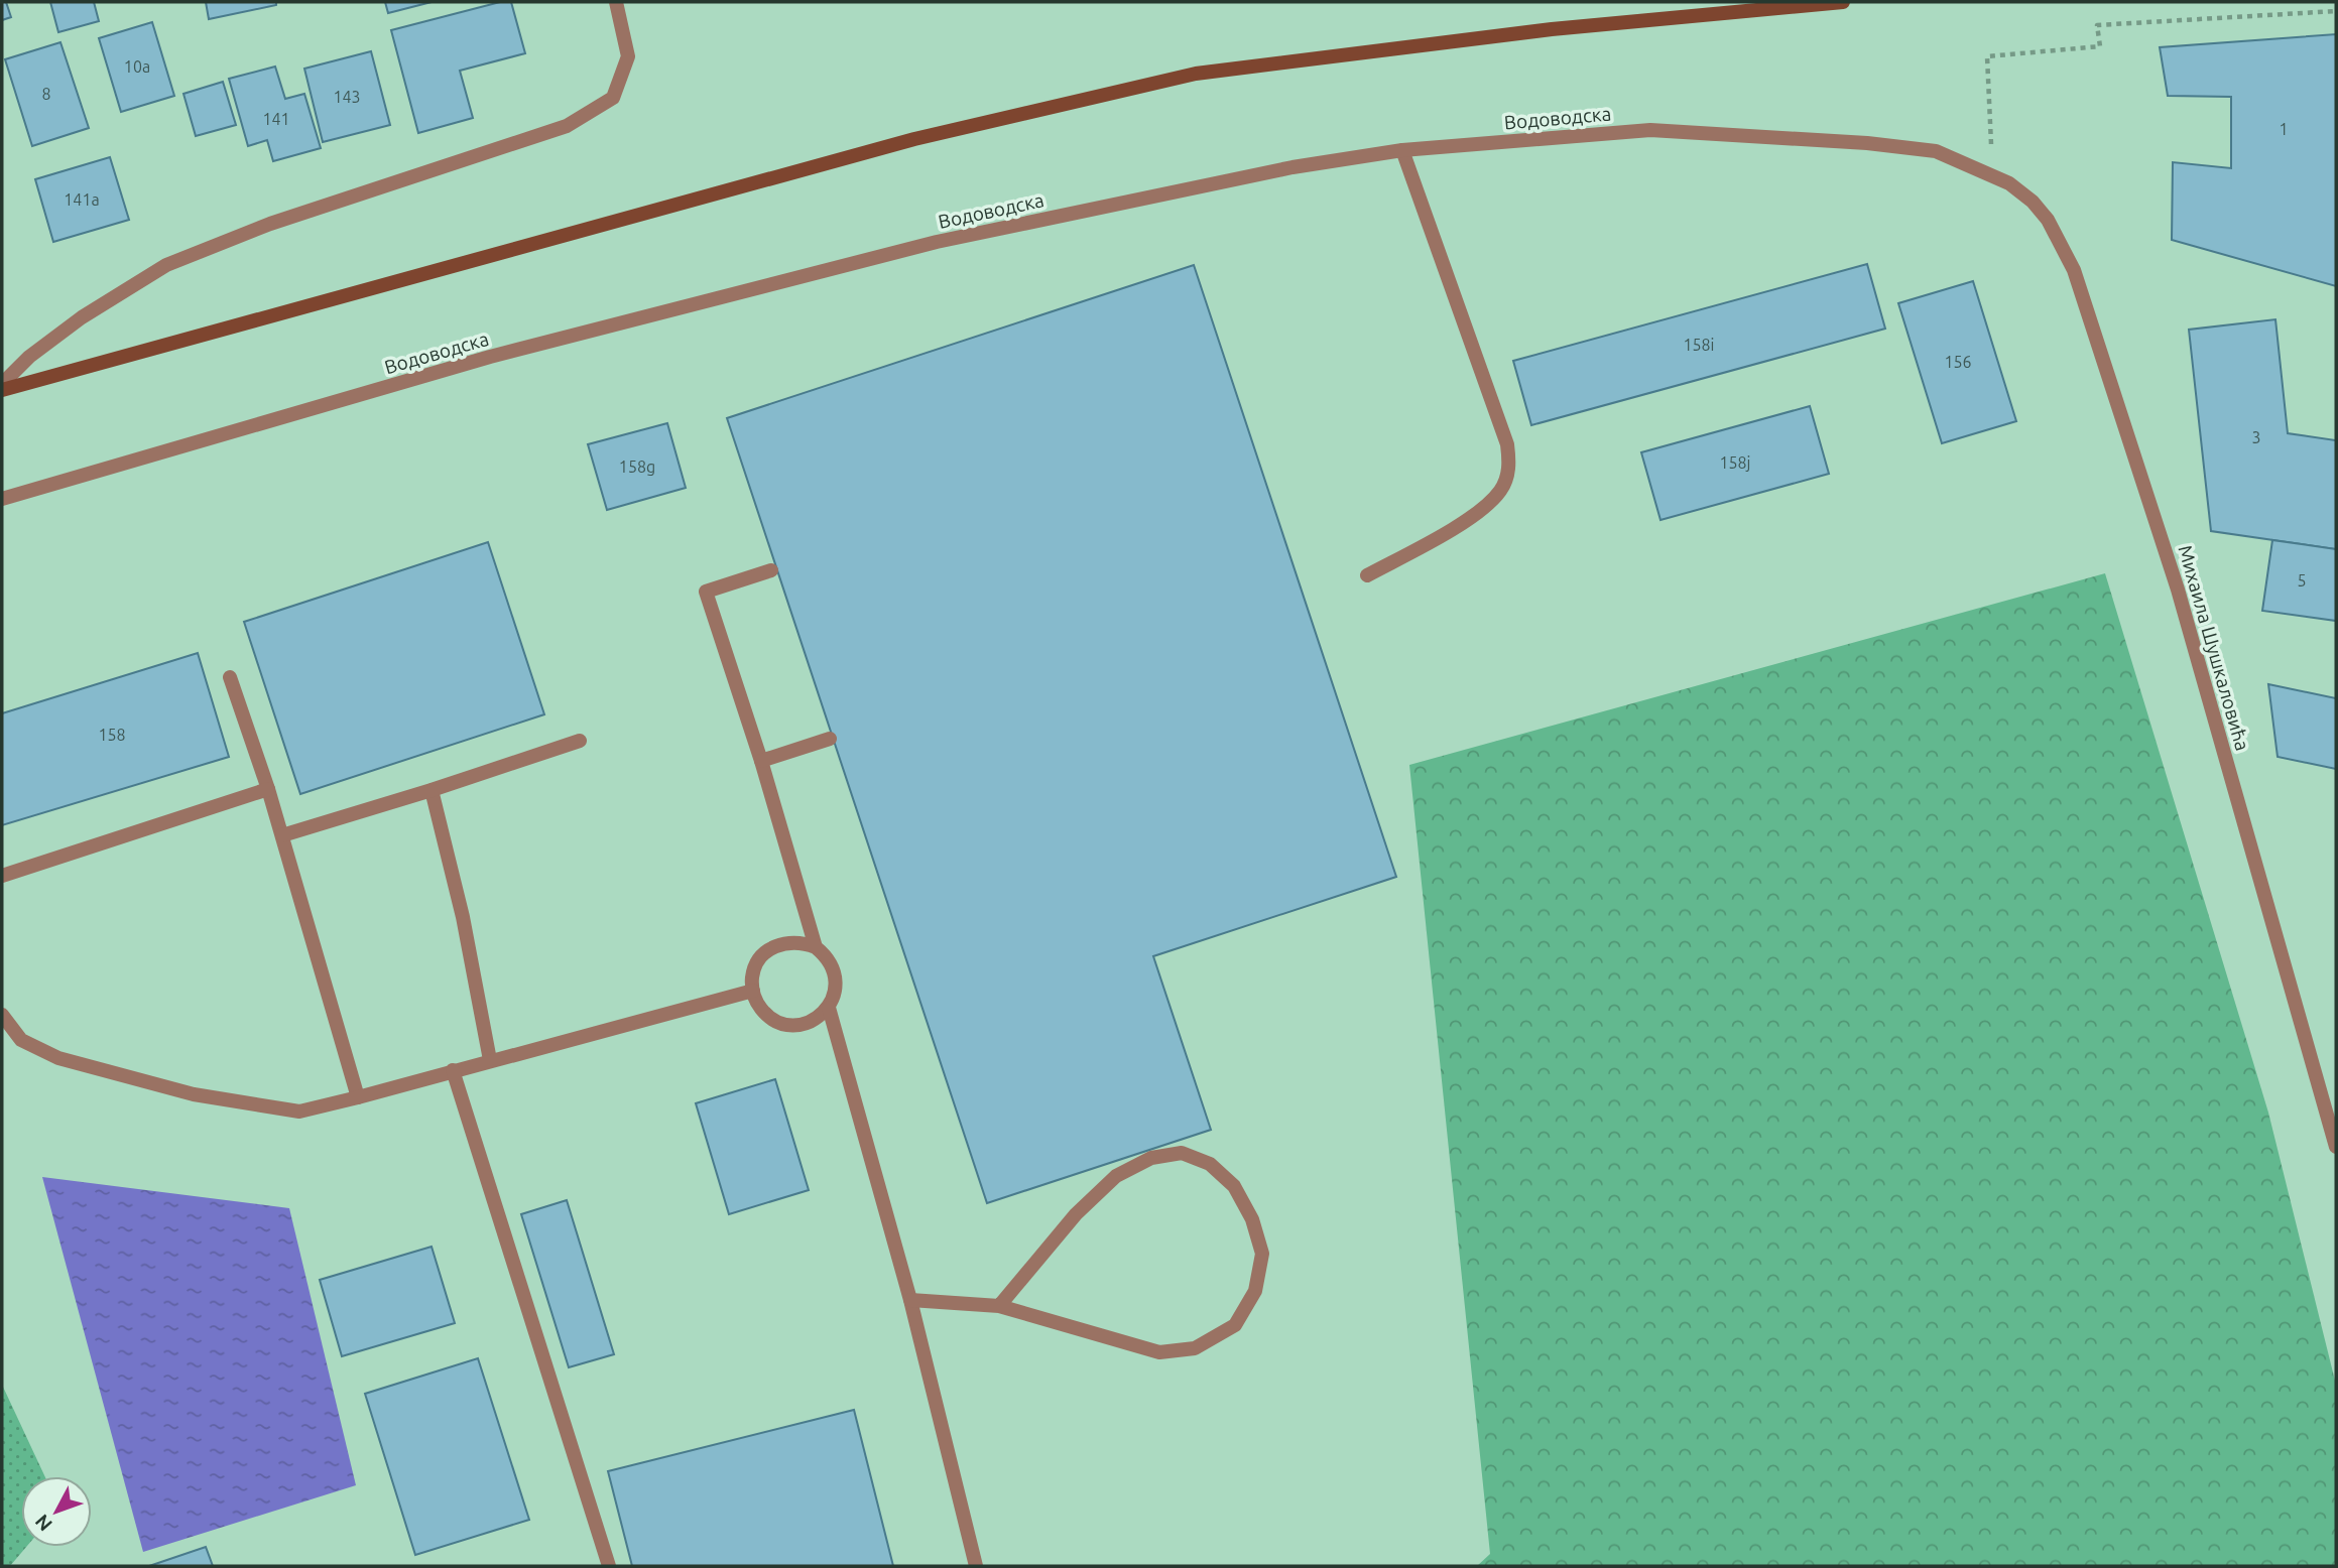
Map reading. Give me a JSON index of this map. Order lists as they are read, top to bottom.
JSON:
{
  "streets": {
    "street": ["Водоводска", "Михаила Шушкаловића"]
  },
  "crossings": [
    ["Водоводска", "Михаила Шушкаловића"]
  ],
  "house_numbers": [
    "10a",
    "8",
    "143",
    "141",
    "1",
    "141a",
    "158i",
    "156",
    "3",
    "158j",
    "158g",
    "5",
    "158"
  ],
  "north": "bottom left"
}
